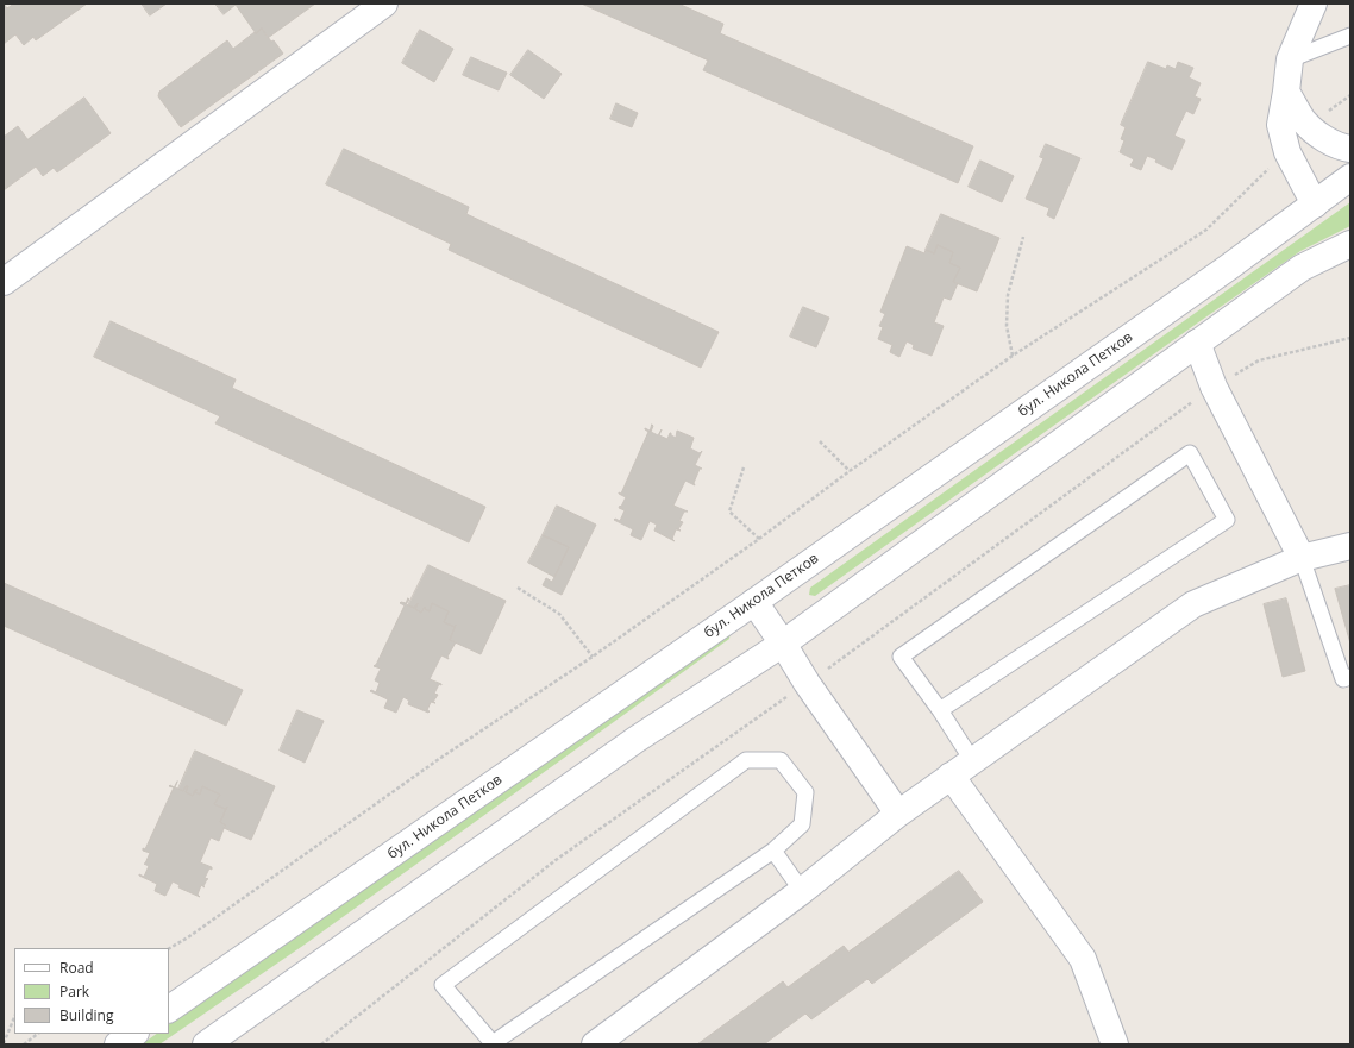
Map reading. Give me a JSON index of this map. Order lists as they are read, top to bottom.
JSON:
{
  "streets": {
    "main road": ["бул. Никола Петков"]
  },
  "legend": ["Road", "Park", "Building"]
}
